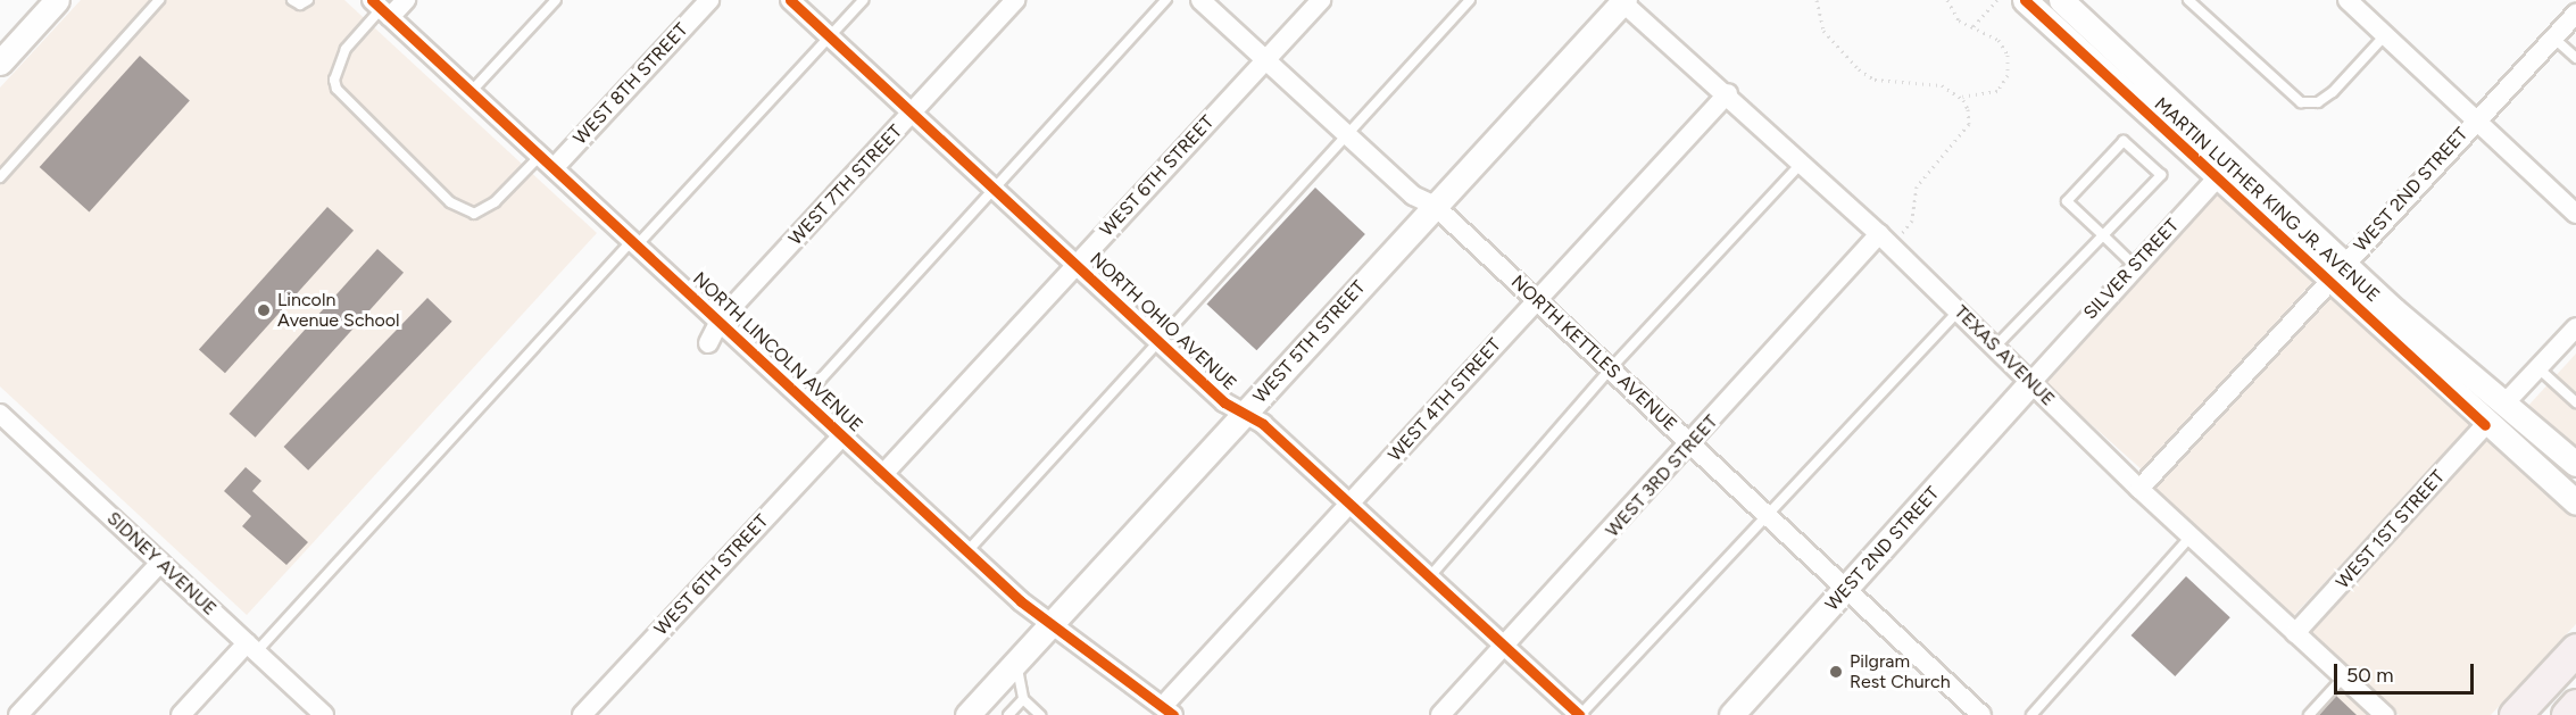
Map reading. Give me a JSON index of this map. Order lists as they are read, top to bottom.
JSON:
{
  "streets": {
    "street": [
      "WEST 8TH STREET",
      "WEST 6TH STREET",
      "WEST 7TH STREET",
      "WEST 2ND STREET",
      "MARTIN LUTHER KING JR. AVENUE",
      "SILVER STREET",
      "NORTH OHIO AVENUE",
      "WEST 5TH STREET",
      "NORTH LINCOLN AVENUE",
      "NORTH KETTLES AVENUE",
      "TEXAS AVENUE",
      "WEST 4TH STREET",
      "WEST 3RD STREET",
      "WEST 1ST STREET",
      "SIDNEY AVENUE"
    ]
  },
  "crossings": [
    ["WEST 8TH STREET", "NORTH LINCOLN AVENUE"],
    ["WEST 6TH STREET", "NORTH OHIO AVENUE"],
    ["WEST 6TH STREET", "NORTH LINCOLN AVENUE"],
    ["WEST 6TH STREET", "NORTH KETTLES AVENUE"],
    ["WEST 7TH STREET", "NORTH OHIO AVENUE"],
    ["WEST 7TH STREET", "NORTH LINCOLN AVENUE"],
    ["WEST 2ND STREET", "MARTIN LUTHER KING JR. AVENUE"],
    ["WEST 2ND STREET", "SILVER STREET"],
    ["WEST 2ND STREET", "NORTH KETTLES AVENUE"],
    ["WEST 2ND STREET", "TEXAS AVENUE"],
    ["MARTIN LUTHER KING JR. AVENUE", "SILVER STREET"],
    ["MARTIN LUTHER KING JR. AVENUE", "WEST 1ST STREET"],
    ["SILVER STREET", "TEXAS AVENUE"],
    ["NORTH OHIO AVENUE", "WEST 5TH STREET"],
    ["NORTH OHIO AVENUE", "WEST 4TH STREET"],
    ["NORTH OHIO AVENUE", "WEST 3RD STREET"],
    ["WEST 5TH STREET", "NORTH LINCOLN AVENUE"],
    ["WEST 5TH STREET", "NORTH KETTLES AVENUE"],
    ["WEST 5TH STREET", "TEXAS AVENUE"],
    ["NORTH LINCOLN AVENUE", "WEST 4TH STREET"],
    ["NORTH KETTLES AVENUE", "WEST 4TH STREET"],
    ["NORTH KETTLES AVENUE", "WEST 3RD STREET"],
    ["TEXAS AVENUE", "WEST 4TH STREET"],
    ["TEXAS AVENUE", "WEST 3RD STREET"],
    ["TEXAS AVENUE", "WEST 1ST STREET"]
  ],
  "places": ["Lincoln Avenue School", "Pilgram Rest Church"],
  "scale_bar": "50 m"
}
